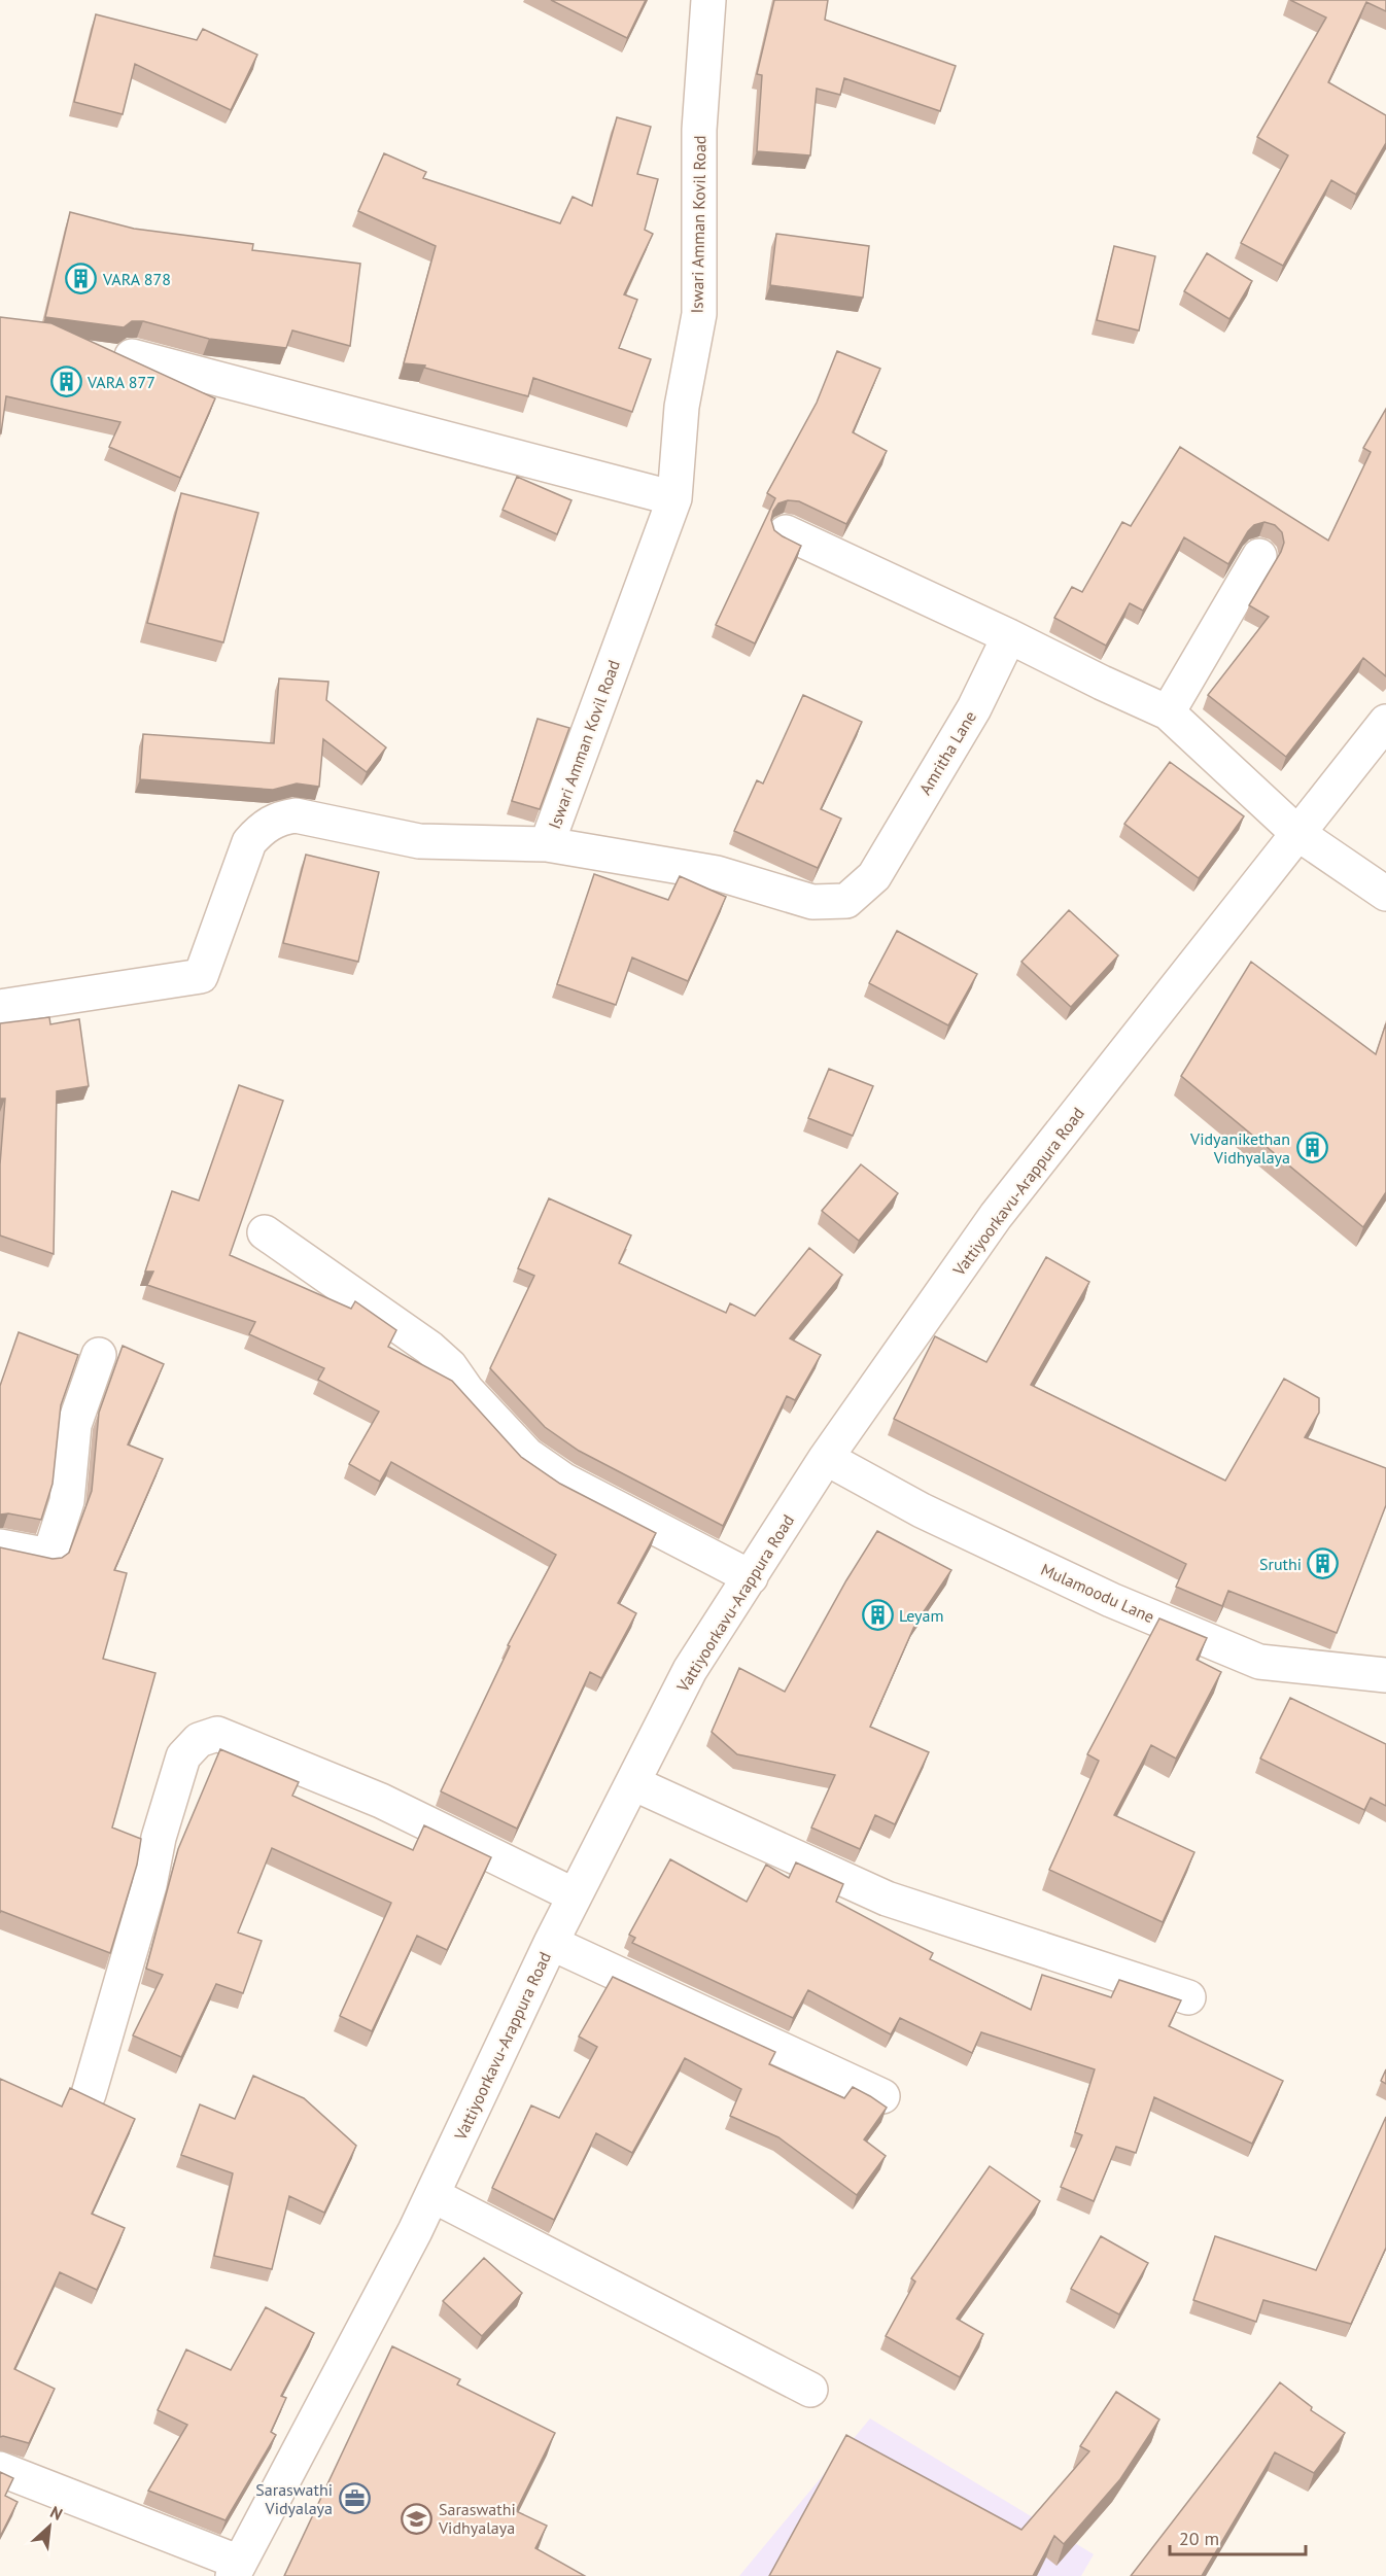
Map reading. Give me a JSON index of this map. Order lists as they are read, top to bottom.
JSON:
{
  "streets": {
    "street": [
      "Iswari Amman Kovil Road",
      "Amritha Lane",
      "Vattiyoorkavu-Arappura Road",
      "Mulamoodu Lane"
    ]
  },
  "crossings": [
    ["Iswari Amman Kovil Road", "Amritha Lane"],
    ["Vattiyoorkavu-Arappura Road", "Mulamoodu Lane"]
  ],
  "places": {
    "building": [
      "VARA 878",
      "VARA 877",
      "Vidyanikethan Vidhyalaya",
      "Sruthi",
      "Leyam"
    ],
    "office": ["Saraswathi Vidyalaya"],
    "school or university": ["Saraswathi Vidhyalaya"]
  },
  "scale_bar": "20 m",
  "north": "top right"
}
